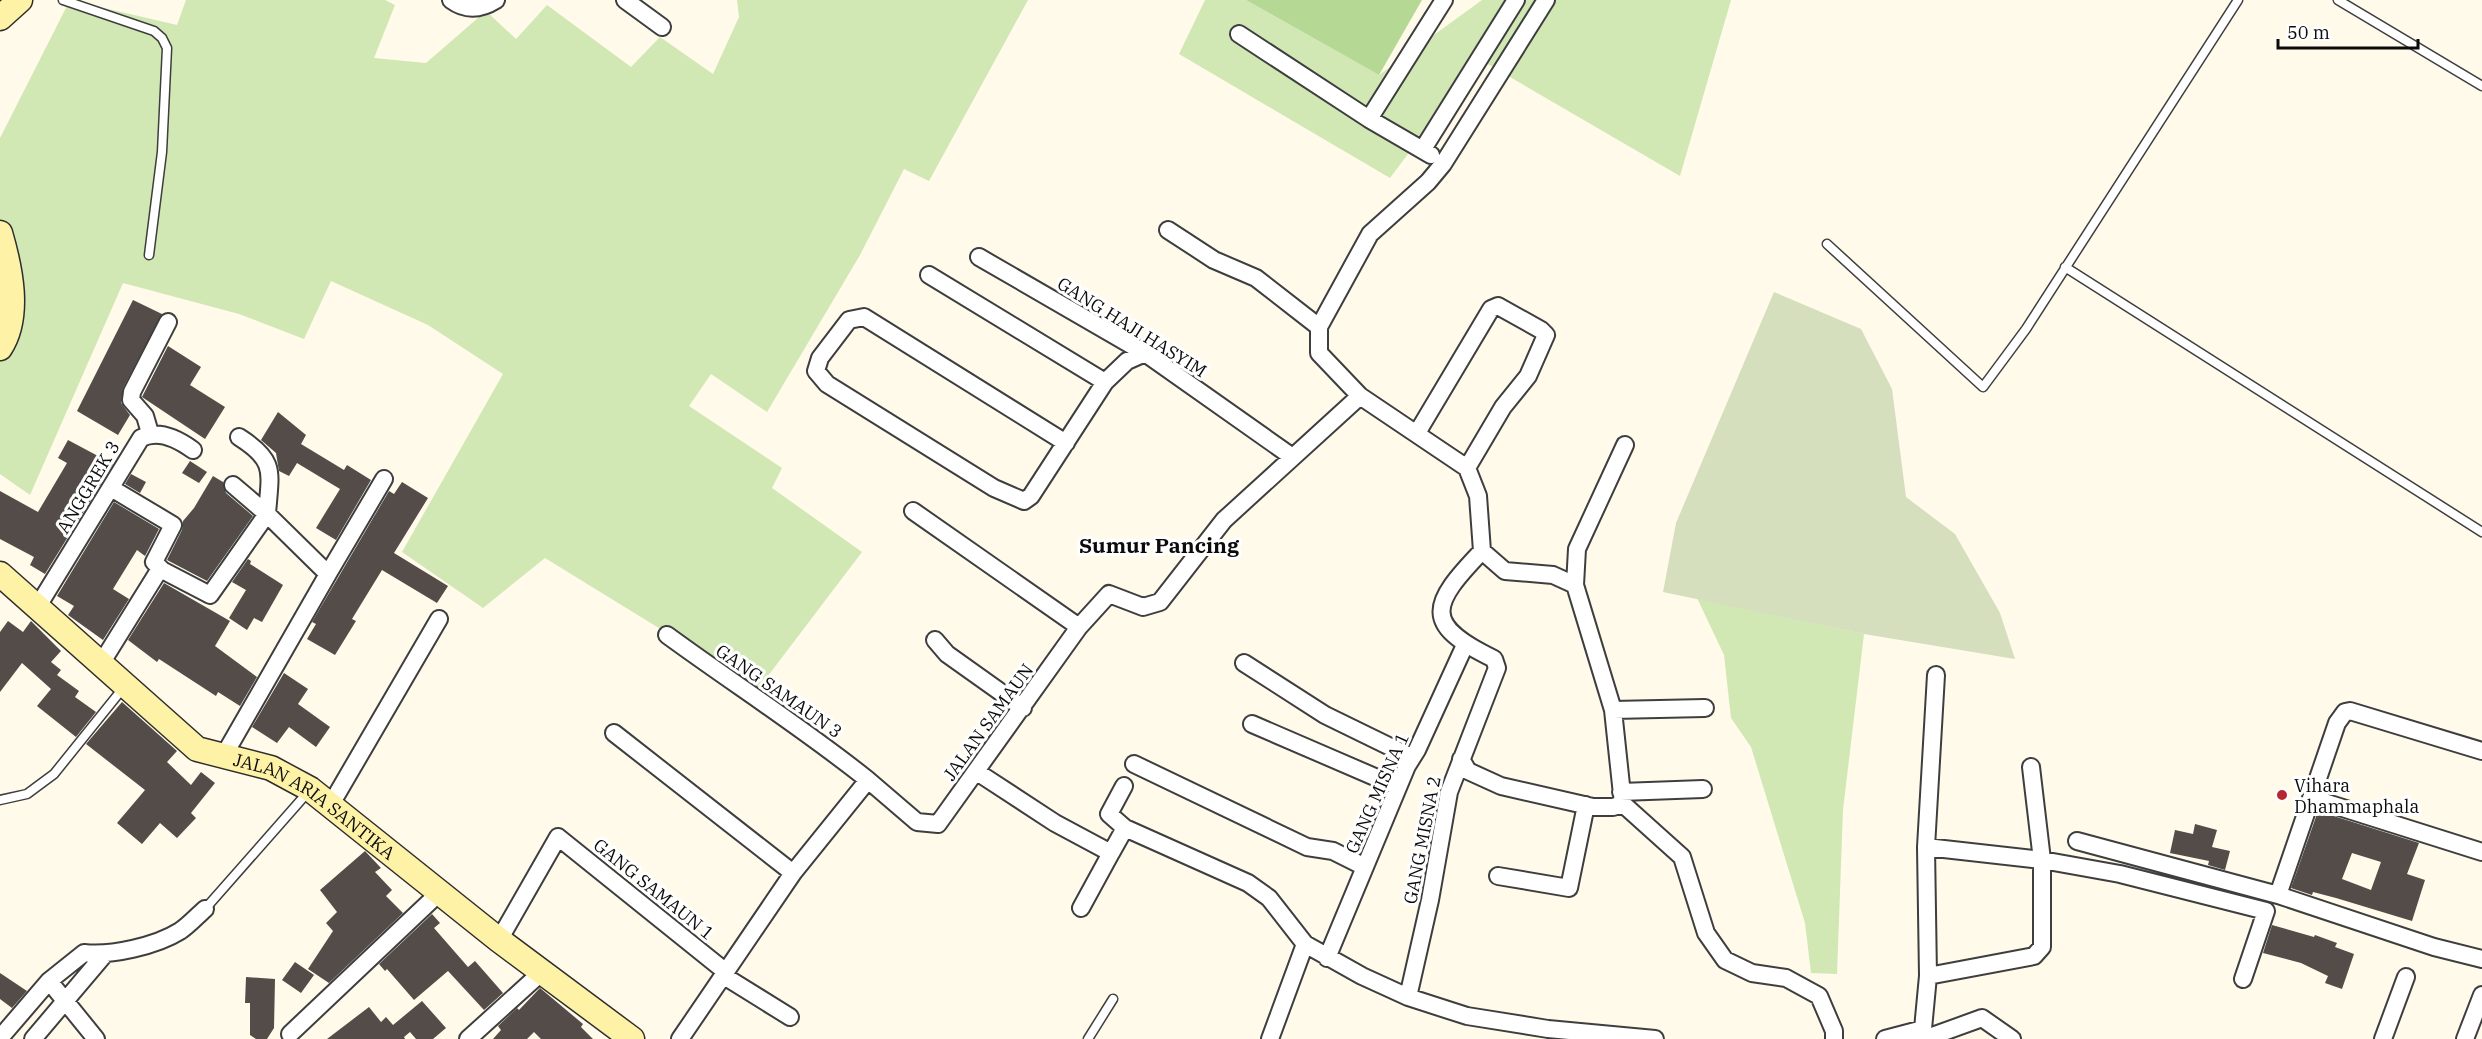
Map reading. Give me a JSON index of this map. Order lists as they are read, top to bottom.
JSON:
{
  "streets": {
    "street": [
      "GANG HAJI HASYIM",
      "ANGGREK 3",
      "GANG SAMAUN 3",
      "JALAN SAMAUN",
      "GANG MISNA 1",
      "JALAN ARIA SANTIKA",
      "GANG MISNA 2",
      "GANG SAMAUN 1"
    ]
  },
  "crossings": [
    ["GANG HAJI HASYIM", "JALAN SAMAUN"],
    ["ANGGREK 3", "JALAN ARIA SANTIKA"],
    ["GANG SAMAUN 3", "JALAN SAMAUN"],
    ["GANG MISNA 1", "GANG MISNA 2"],
    ["JALAN ARIA SANTIKA", "GANG SAMAUN 1"]
  ],
  "districts": ["Sumur Pancing"],
  "places": ["Vihara Dhammaphala"],
  "scale_bar": "50 m"
}
